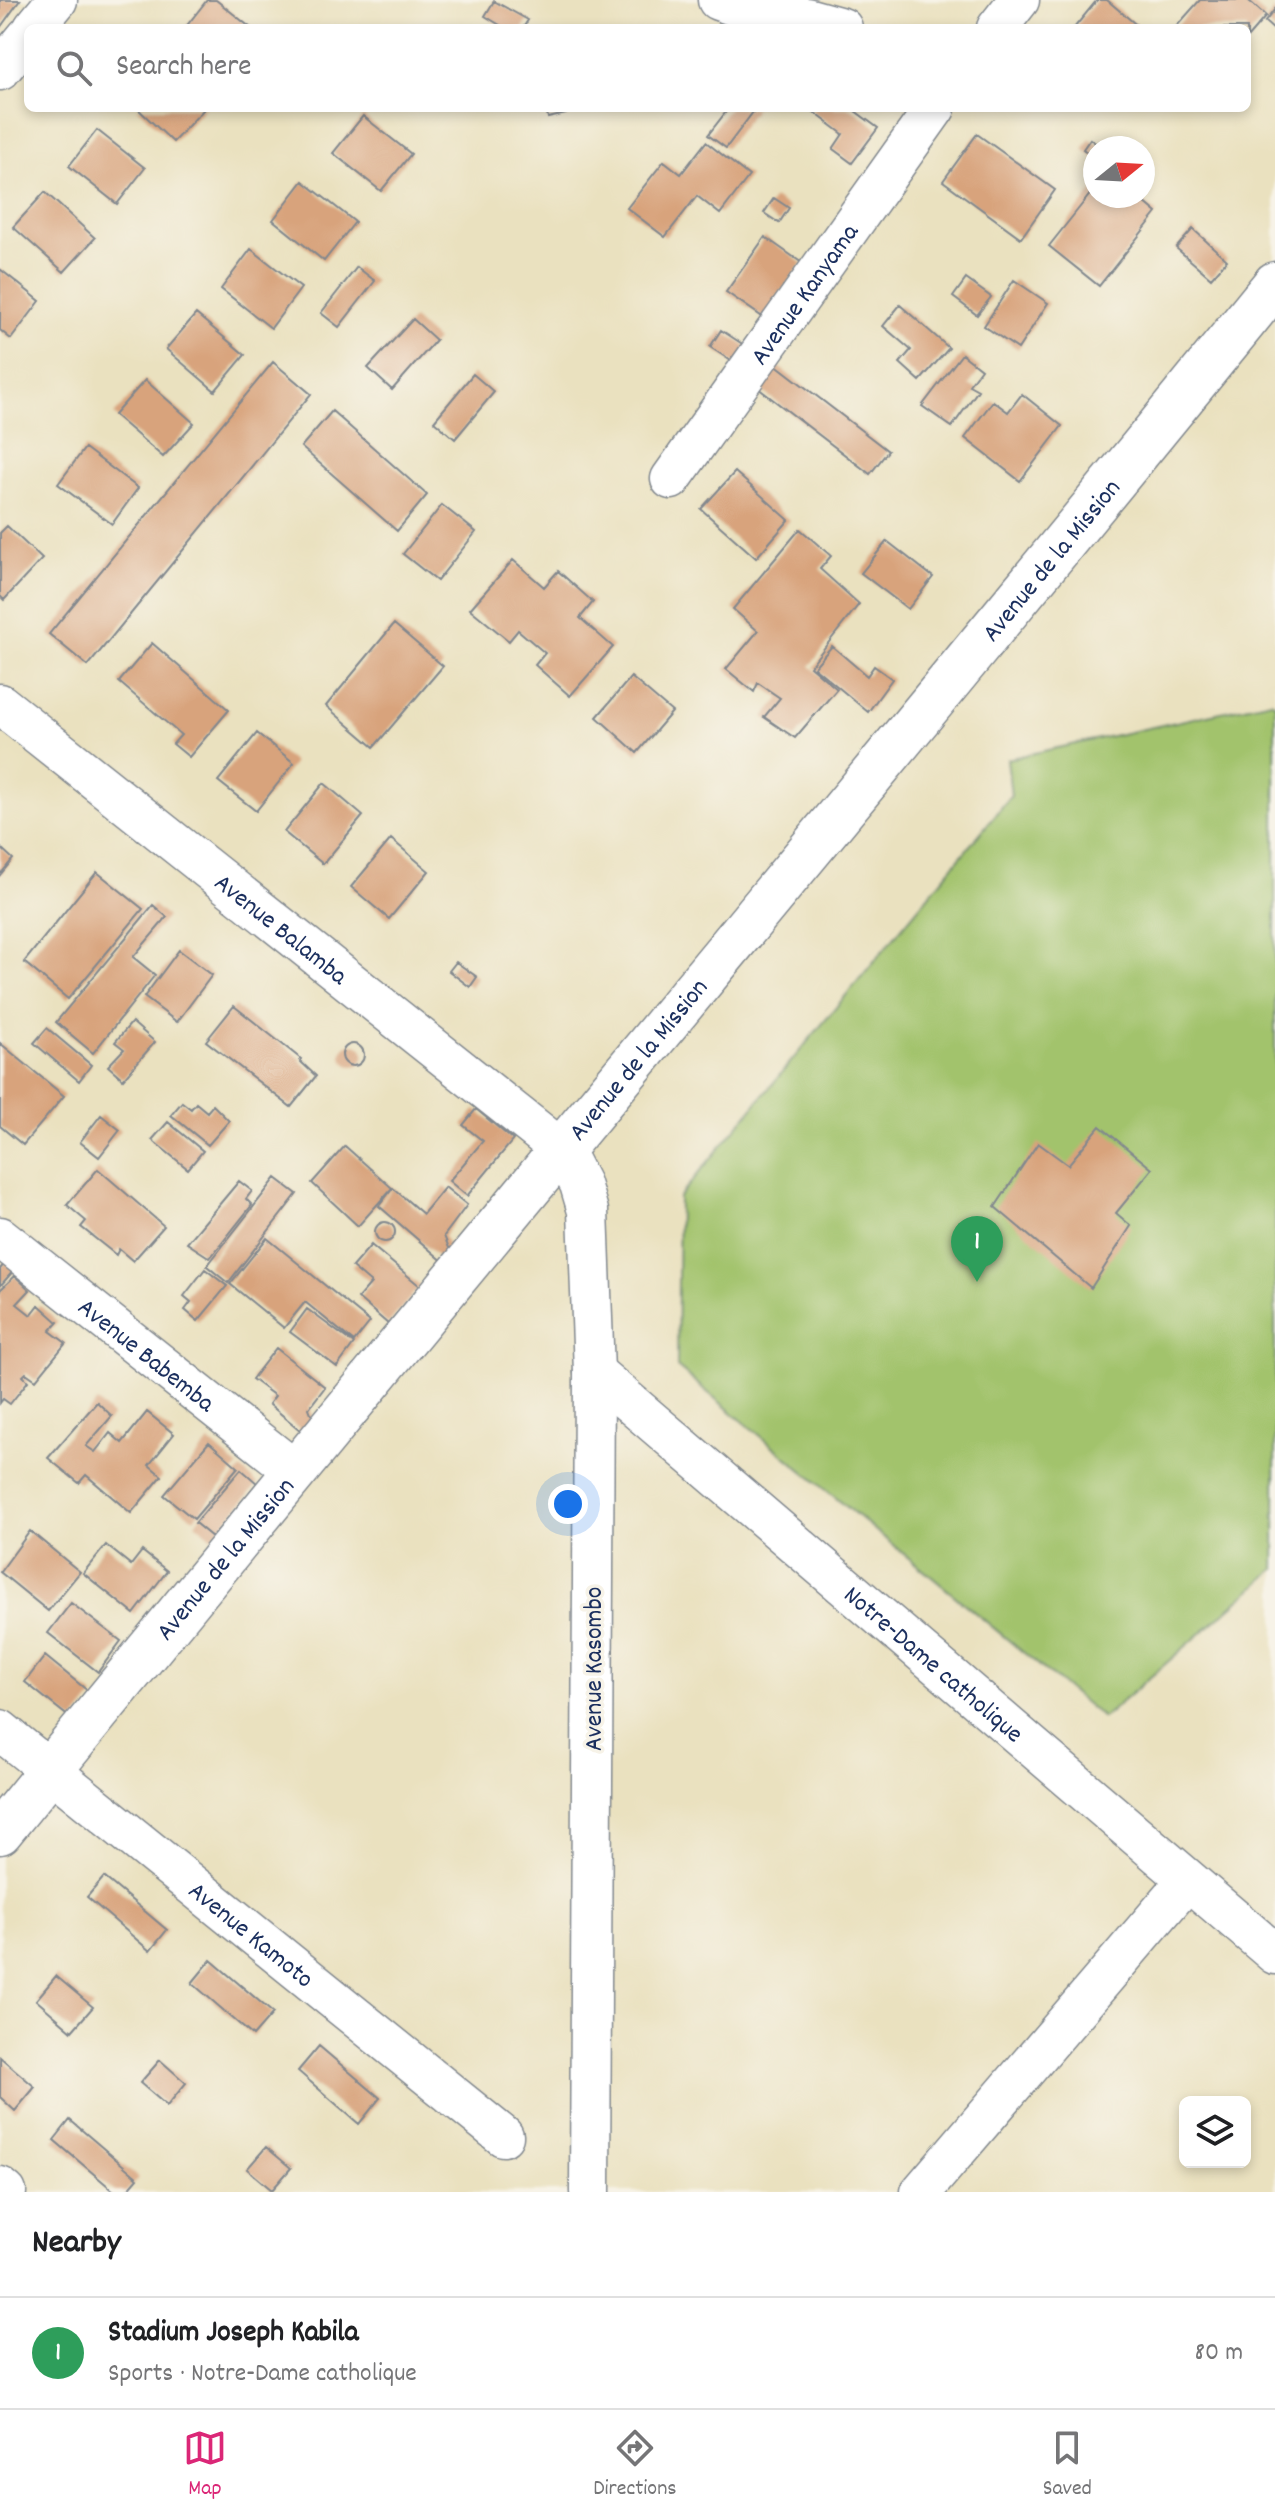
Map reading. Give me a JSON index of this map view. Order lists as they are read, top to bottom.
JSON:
{
  "streets": {
    "street": [
      "Avenue Kanyama",
      "Avenue de la Mission",
      "Avenue Balamba",
      "Avenue Babemba",
      "Notre-Dame catholique",
      "Avenue Kasombo",
      "Avenue Kamoto"
    ]
  },
  "crossings": [
    ["Avenue de la Mission", "Avenue Balamba"],
    ["Avenue de la Mission", "Avenue Babemba"],
    ["Avenue de la Mission", "Avenue Kasombo"],
    ["Avenue de la Mission", "Avenue Kamoto"],
    ["Avenue Balamba", "Avenue Kasombo"],
    ["Notre-Dame catholique", "Avenue Kasombo"]
  ],
  "north": "right",
  "page": {
    "search": "Search here",
    "pins": "1",
    "heading": "Nearby",
    "list": [
      {
        "mark": "1",
        "name": "Stadium Joseph Kabila",
        "note": "Sports · Notre-Dame catholique",
        "value": "80 m"
      }
    ],
    "nav": ["Map", "Directions", "Saved"]
  }
}
